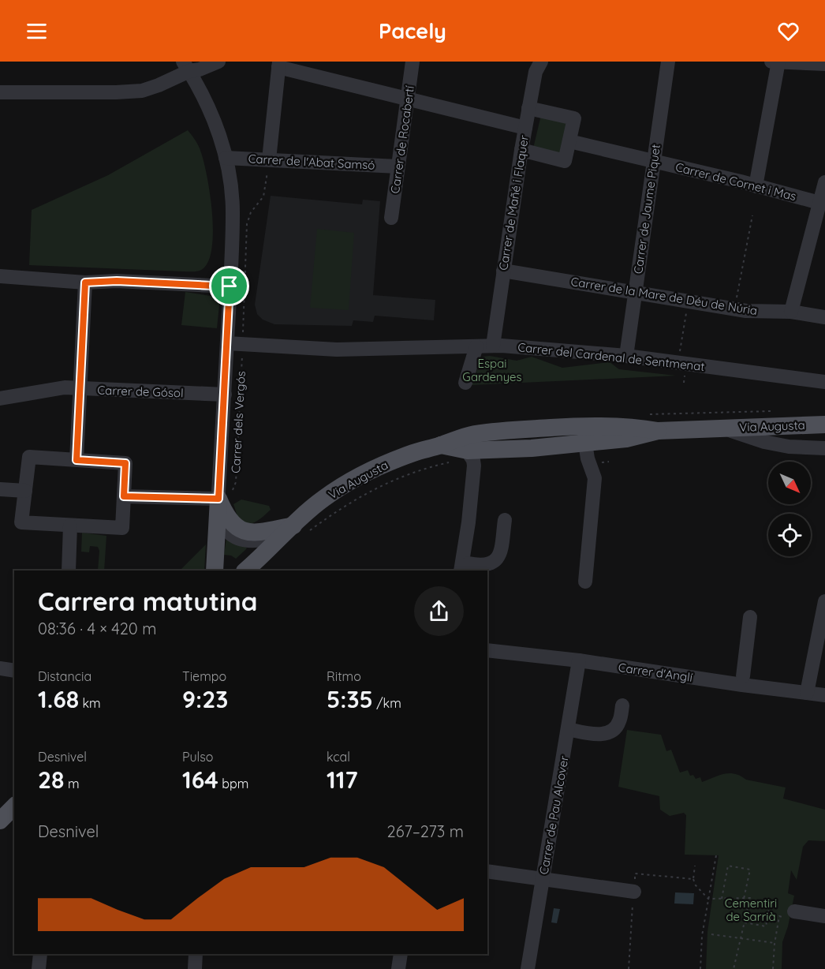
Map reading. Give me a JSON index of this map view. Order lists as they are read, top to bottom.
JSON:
{
  "streets": {
    "main road": ["Via Augusta"],
    "street": [
      "Carrer de Rocabertí",
      "Carrer de l'Abat Samsó",
      "Carrer de Cornet i Mas",
      "Carrer de Mañé i Flaquer",
      "Carrer de Jaume Piquet",
      "Carrer de la Mare de Déu de Núria",
      "Carrer del Cardenal de Sentmenat",
      "Carrer de Gósol",
      "Carrer dels Vergós",
      "Carrer d'Anglí",
      "Carrer de Pau Alcover"
    ]
  },
  "crossings": [
    ["Carrer de Rocabertí", "Carrer de l'Abat Samsó"],
    ["Carrer de l'Abat Samsó", "Carrer dels Vergós"],
    ["Carrer de Cornet i Mas", "Carrer de Jaume Piquet"],
    ["Carrer de Mañé i Flaquer", "Carrer de la Mare de Déu de Núria"],
    ["Carrer de Mañé i Flaquer", "Carrer del Cardenal de Sentmenat"],
    ["Carrer de Jaume Piquet", "Carrer de la Mare de Déu de Núria"],
    ["Carrer de Jaume Piquet", "Carrer del Cardenal de Sentmenat"],
    ["Carrer del Cardenal de Sentmenat", "Carrer dels Vergós"],
    ["Carrer de Gósol", "Carrer dels Vergós"],
    ["Carrer d'Anglí", "Carrer de Pau Alcover"]
  ],
  "parks": ["Espai Gardenyes", "Cementiri de Sarrià"],
  "north": "bottom right",
  "page": {
    "header": "Pacely",
    "heading": ["Carrera matutina", "08:36 · 4 × 420 m"],
    "stats": [
      ["Distancia", "1.68 km"],
      ["Tiempo", "9:23"],
      ["Ritmo", "5:35 /km"],
      ["Desnivel", "28 m"],
      ["Pulso", "164 bpm"],
      ["kcal", "117"]
    ],
    "chart": ["Desnivel", "267–273 m"]
  }
}
